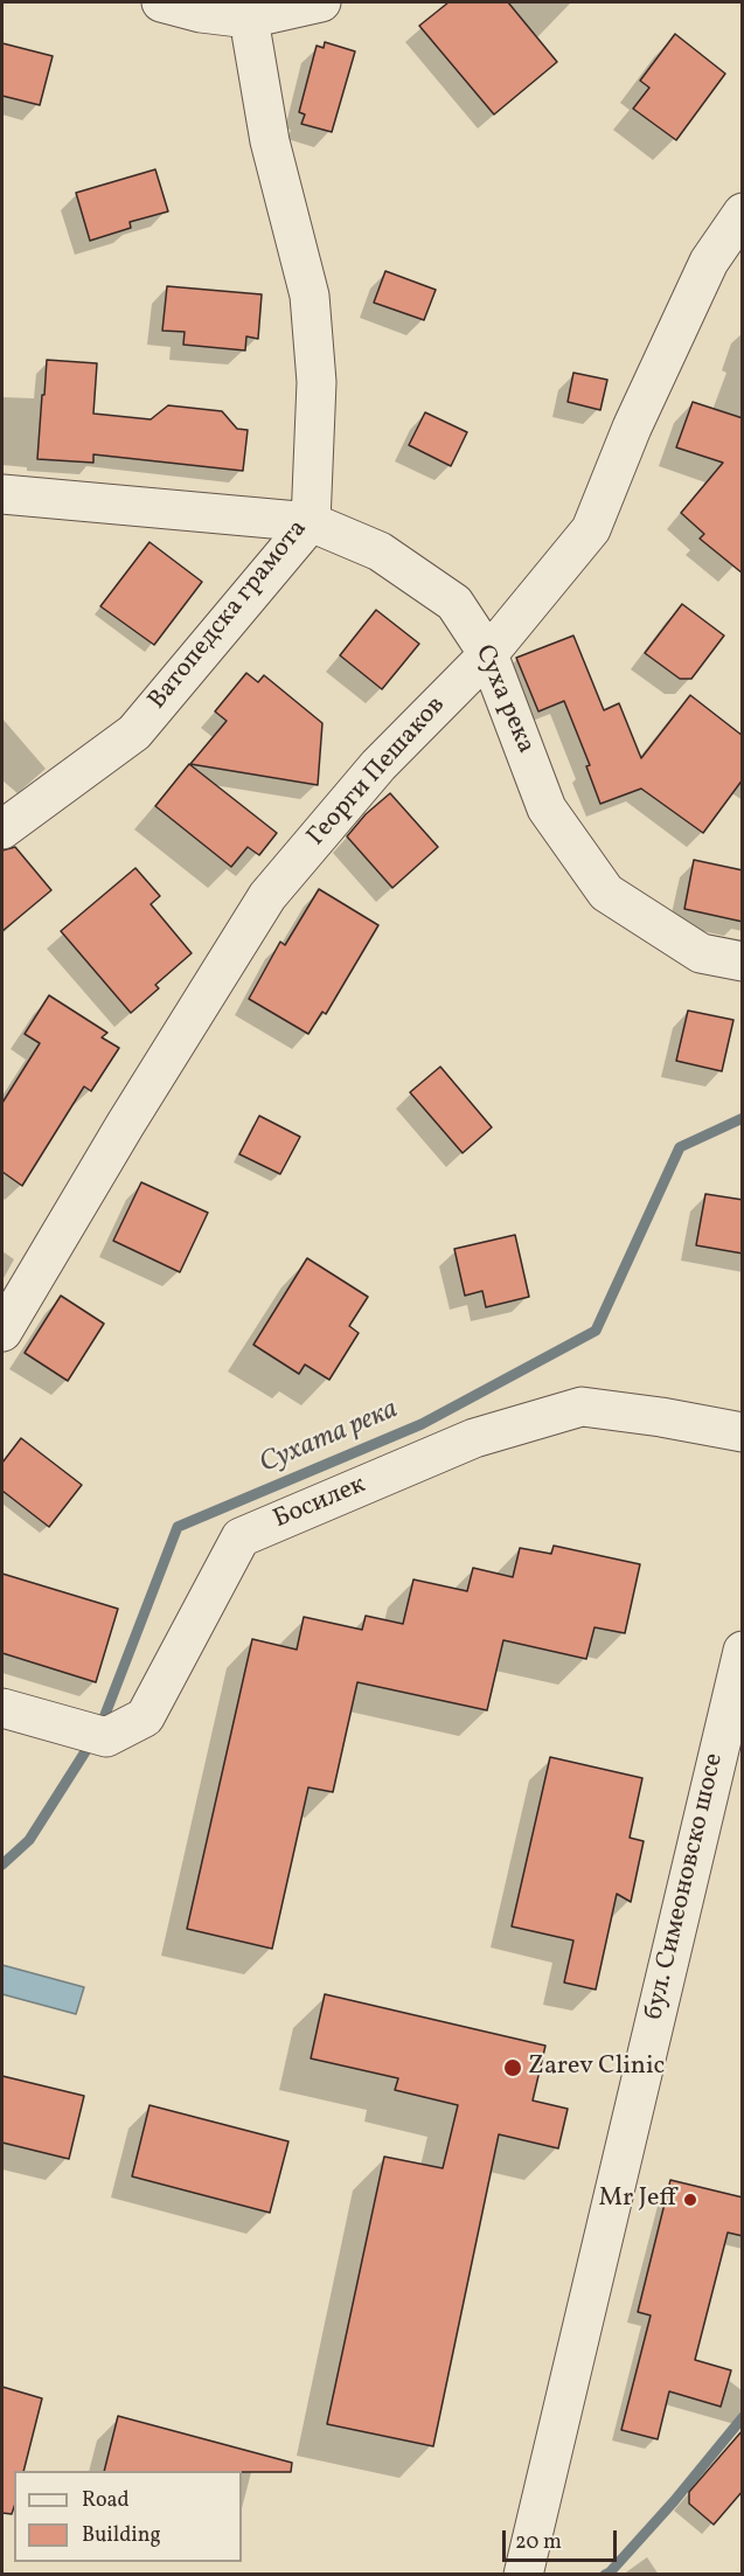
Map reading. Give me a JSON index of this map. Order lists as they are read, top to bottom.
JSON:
{
  "streets": {
    "street": [
      "Ватопедска грамота",
      "Суха река",
      "Георги Пешаков",
      "Босилек",
      "бул. Симеоновско шосе"
    ]
  },
  "crossings": [
    ["Ватопедска грамота", "Суха река"],
    ["Суха река", "Георги Пешаков"]
  ],
  "water": ["Сухата река"],
  "places": ["Zarev Clinic", "Mr Jeff"],
  "legend": ["Road", "Building"],
  "scale_bar": "20 m"
}
